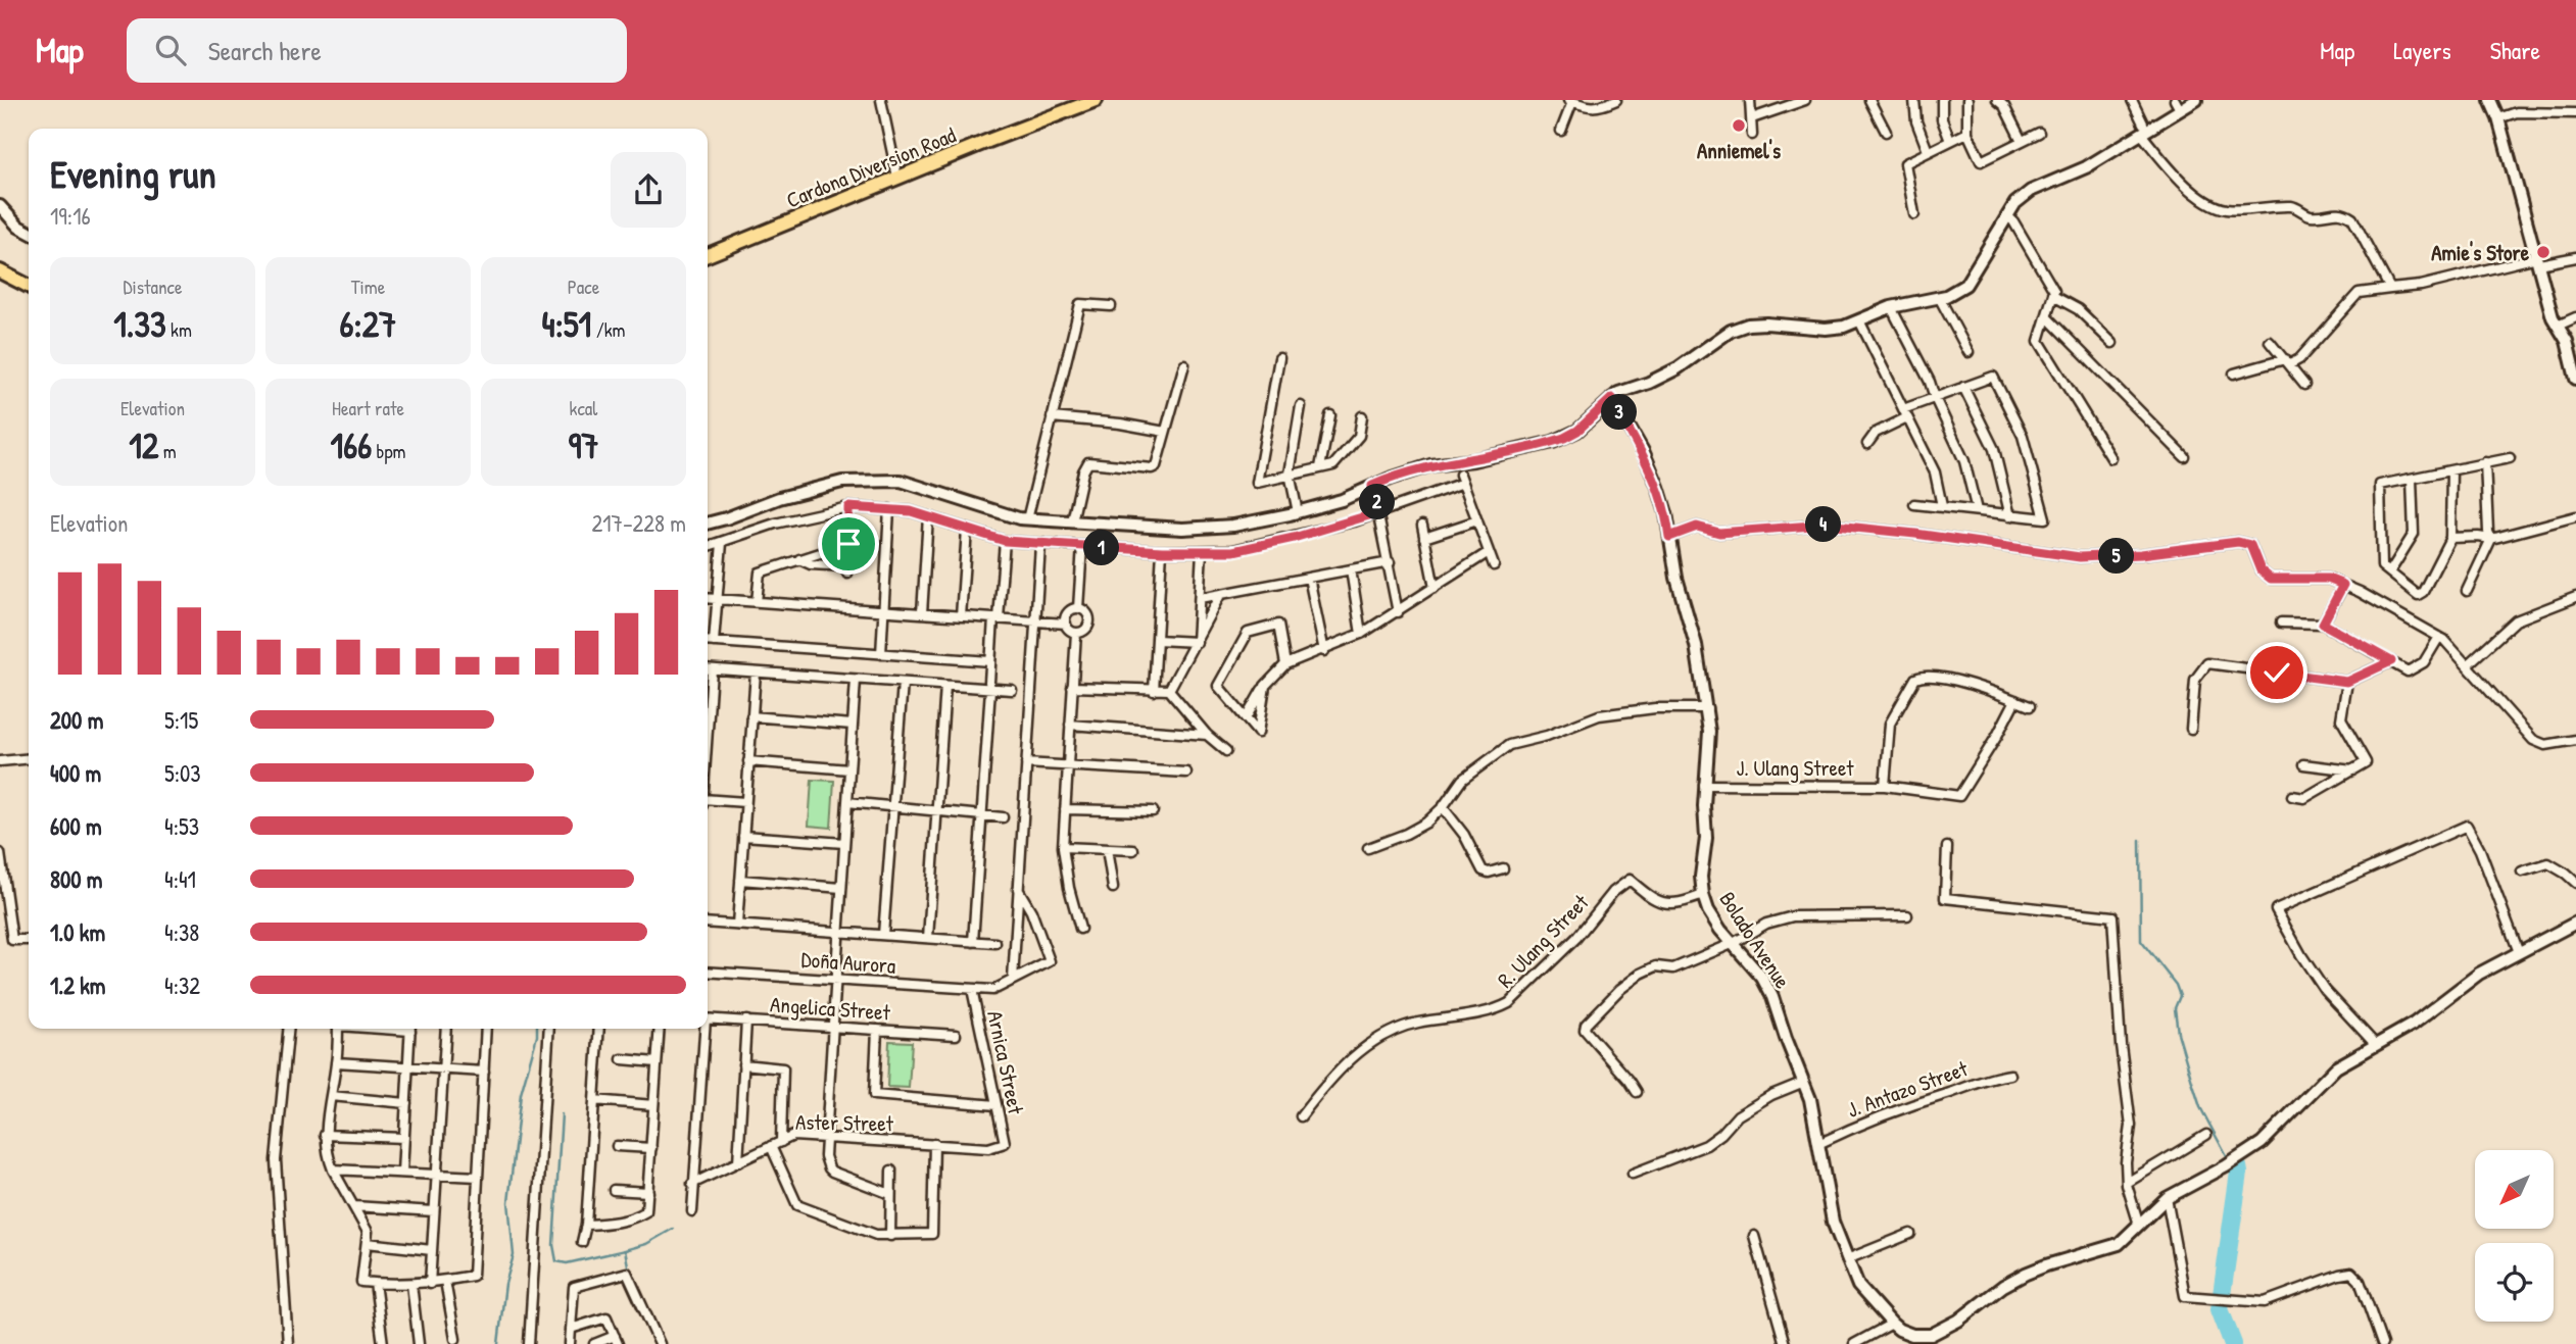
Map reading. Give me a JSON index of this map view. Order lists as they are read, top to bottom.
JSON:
{
  "streets": {
    "main road": ["Cardona Diversion Road"],
    "street": [
      "J. Ulang Street",
      "Bolado Avenue",
      "R. Ulang Street",
      "Doña Aurora",
      "Angelica Street",
      "Arnica Street",
      "J. Antazo Street",
      "Aster Street"
    ]
  },
  "crossings": [
    ["J. Ulang Street", "Bolado Avenue"],
    ["Bolado Avenue", "R. Ulang Street"],
    ["Bolado Avenue", "J. Antazo Street"],
    ["Doña Aurora", "Arnica Street"],
    ["Arnica Street", "Aster Street"]
  ],
  "places": ["Anniemel's", "Amie's Store"],
  "north": "bottom left",
  "page": {
    "header": "Map",
    "search": "Search here",
    "nav": ["Map", "Layers", "Share"],
    "heading": ["Evening run", "19:16"],
    "stats": [
      ["Distance", "1.33 km"],
      ["Time", "6:27"],
      ["Pace", "4:51 /km"],
      ["Elevation", "12 m"],
      ["Heart rate", "166 bpm"],
      ["kcal", "97"]
    ],
    "pins": [
      "3",
      "2",
      "4",
      "1",
      "5"
    ],
    "chart": ["Elevation", "217–228 m"],
    "list": [
      {
        "name": "200 m",
        "note": "5:15"
      },
      {
        "name": "400 m",
        "note": "5:03"
      },
      {
        "name": "600 m",
        "note": "4:53"
      },
      {
        "name": "800 m",
        "note": "4:41"
      },
      {
        "name": "1.0 km",
        "note": "4:38"
      },
      {
        "name": "1.2 km",
        "note": "4:32"
      }
    ]
  }
}
